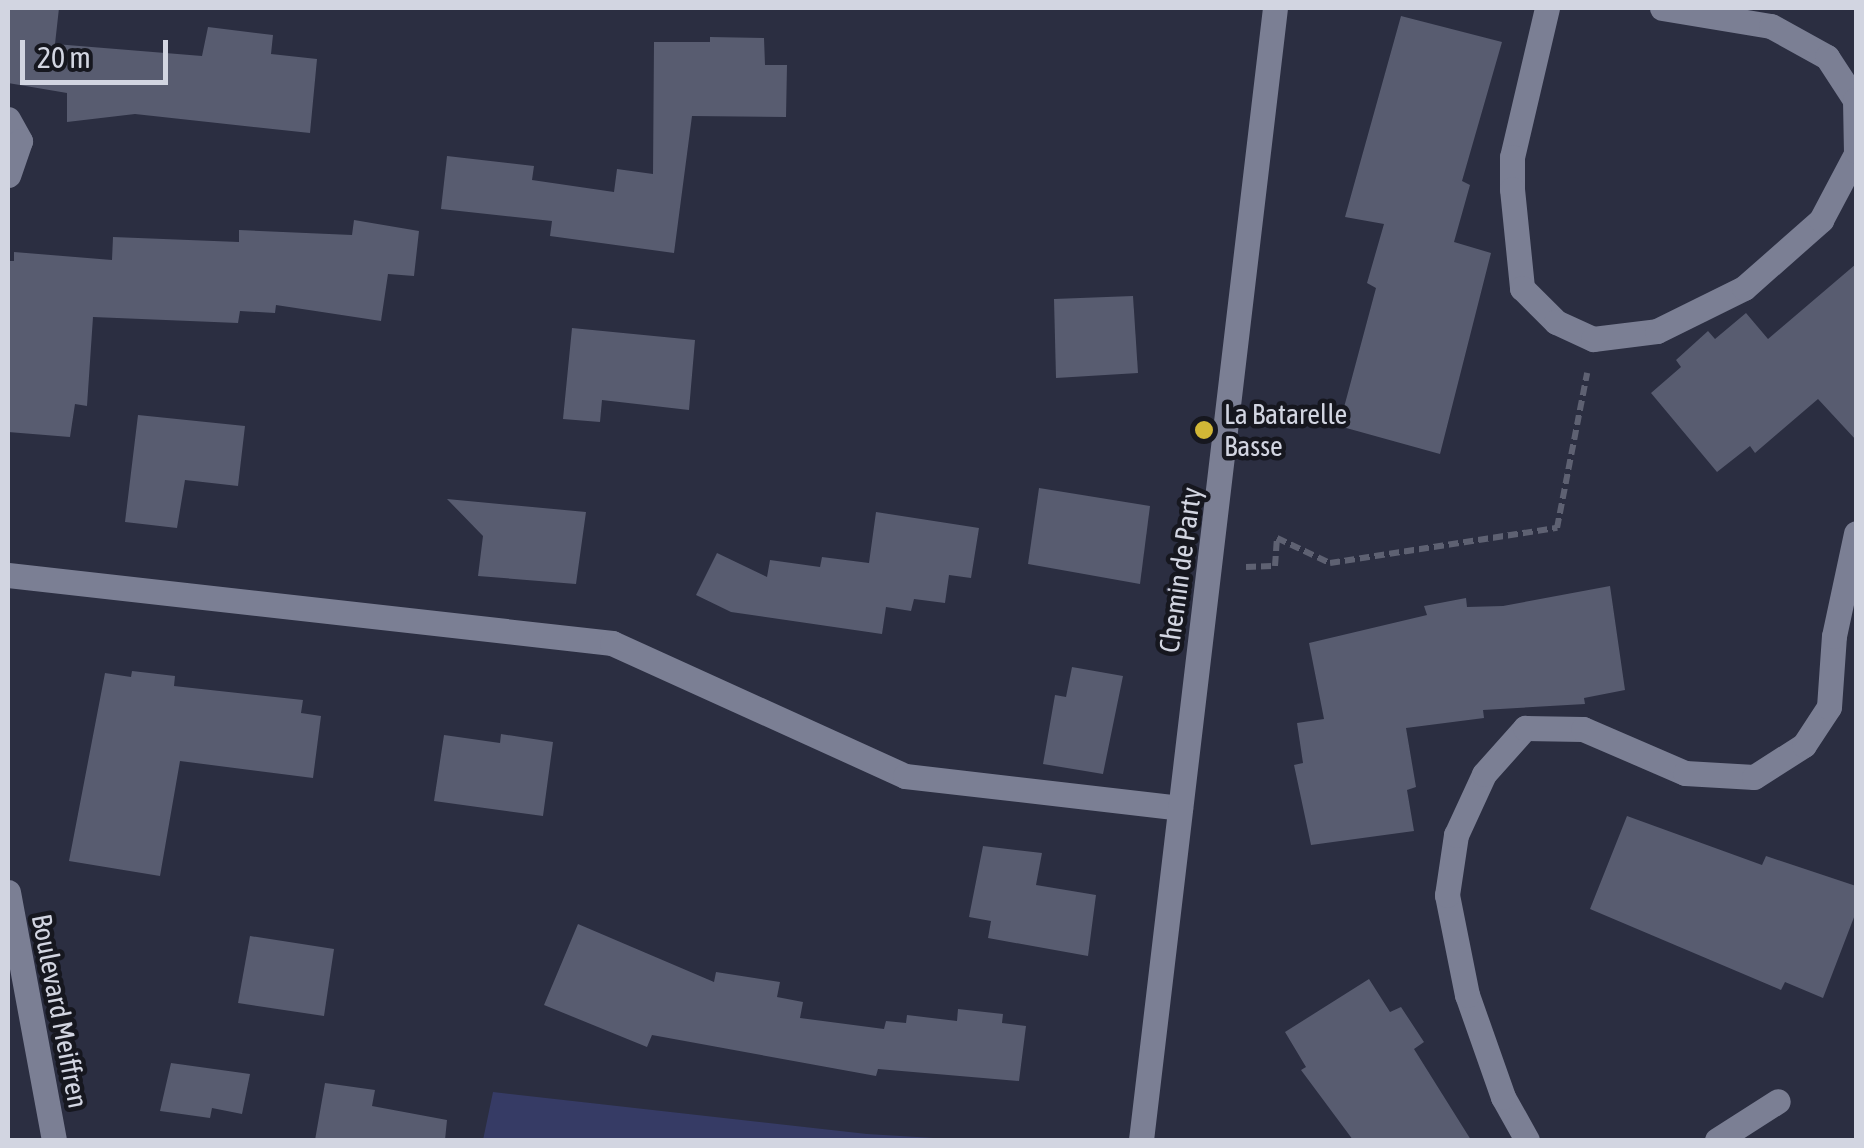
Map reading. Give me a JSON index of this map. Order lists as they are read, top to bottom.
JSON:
{
  "streets": {
    "street": ["Chemin de Party", "Boulevard Meiffren"]
  },
  "places": ["La Batarelle Basse"],
  "scale_bar": "20 m"
}
